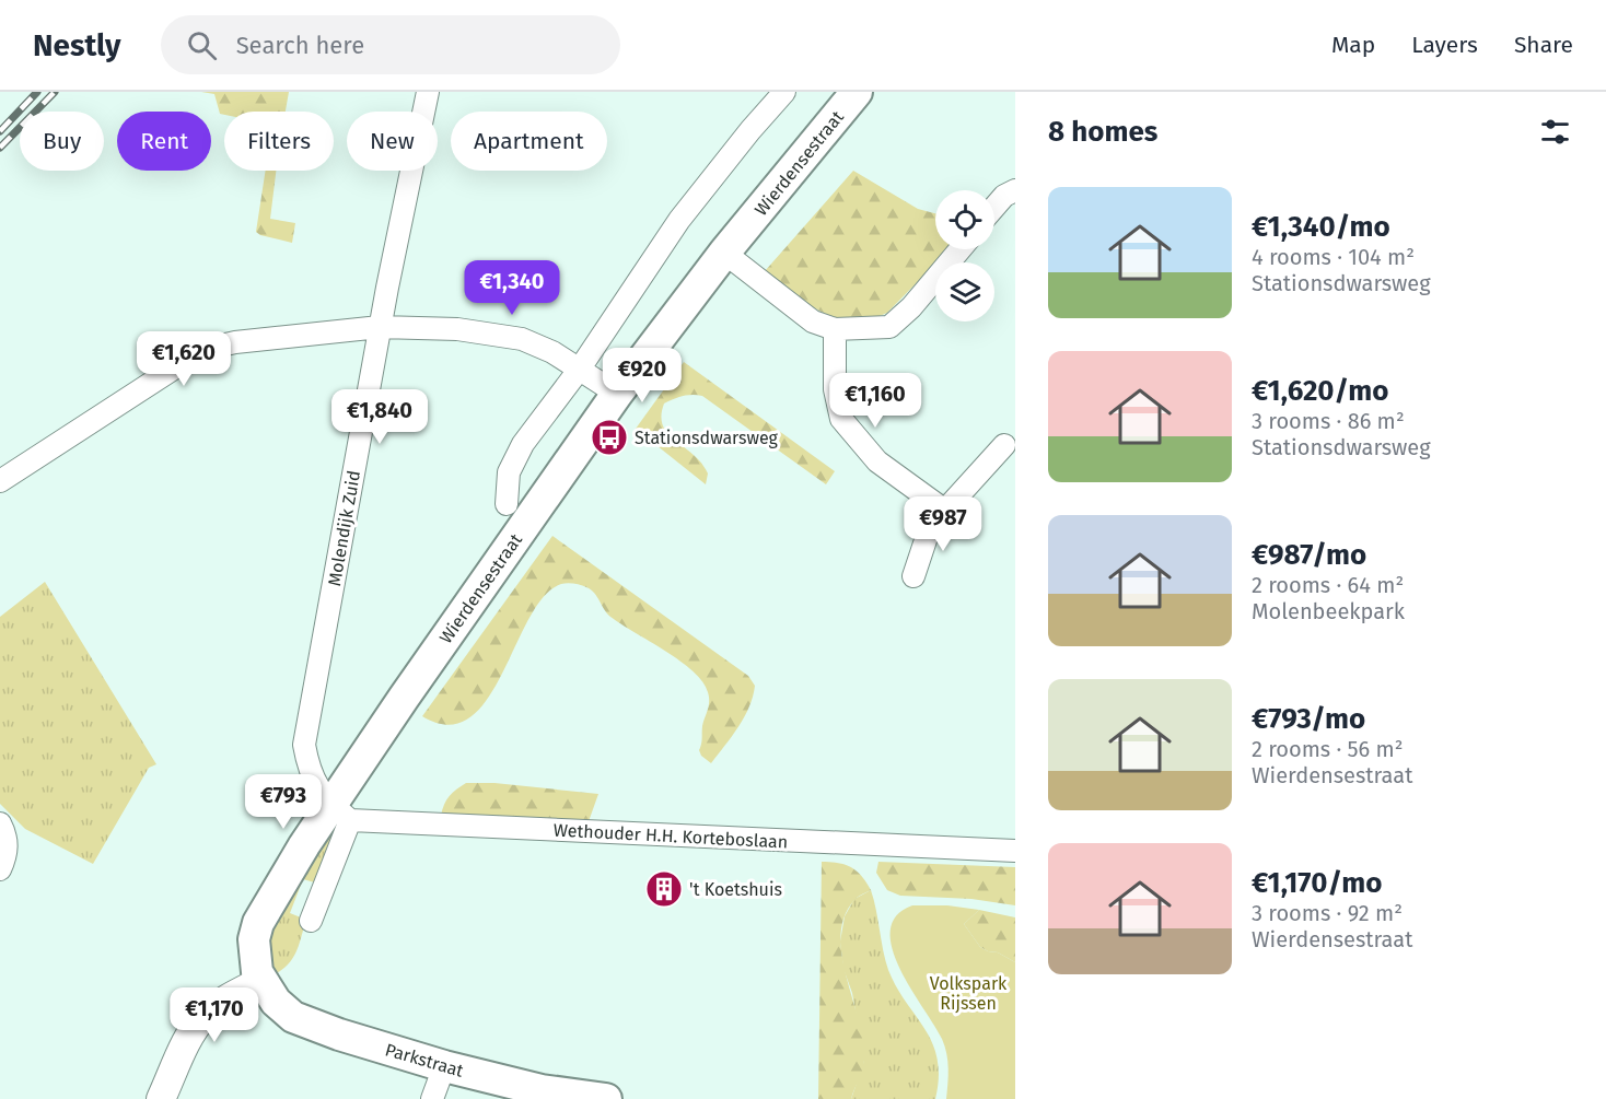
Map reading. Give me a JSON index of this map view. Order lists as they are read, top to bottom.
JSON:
{
  "streets": {
    "main road": ["Wierdensestraat", "Parkstraat"],
    "street": ["Molendijk Zuid", "Wethouder H.H. Korteboslaan"]
  },
  "crossings": [
    ["Wierdensestraat", "Molendijk Zuid"],
    ["Wierdensestraat", "Wethouder H.H. Korteboslaan"],
    ["Wierdensestraat", "Parkstraat"],
    ["Molendijk Zuid", "Wethouder H.H. Korteboslaan"]
  ],
  "parks": ["Volkspark Rijssen"],
  "places": {
    "bus stop": ["Stationsdwarsweg"],
    "building": ["'t Koetshuis"]
  },
  "page": {
    "header": "Nestly",
    "search": "Search here",
    "nav": ["Map", "Layers", "Share"],
    "heading": "8 homes",
    "chip": [
      "Buy",
      "Rent",
      "Filters",
      "New",
      "Apartment"
    ],
    "list": [
      {
        "name": "€1,340/mo",
        "note": "4 rooms · 104 m² · Stationsdwarsweg"
      },
      {
        "name": "€1,620/mo",
        "note": "3 rooms · 86 m² · Stationsdwarsweg"
      },
      {
        "name": "€987/mo",
        "note": "2 rooms · 64 m² · Molenbeekpark"
      },
      {
        "name": "€793/mo",
        "note": "2 rooms · 56 m² · Wierdensestraat"
      },
      {
        "name": "€1,170/mo",
        "note": "3 rooms · 92 m² · Wierdensestraat"
      }
    ],
    "price": [
      "€1,340",
      "€1,620",
      "€920",
      "€1,160",
      "€1,840",
      "€987",
      "€793",
      "€1,170"
    ]
  }
}
